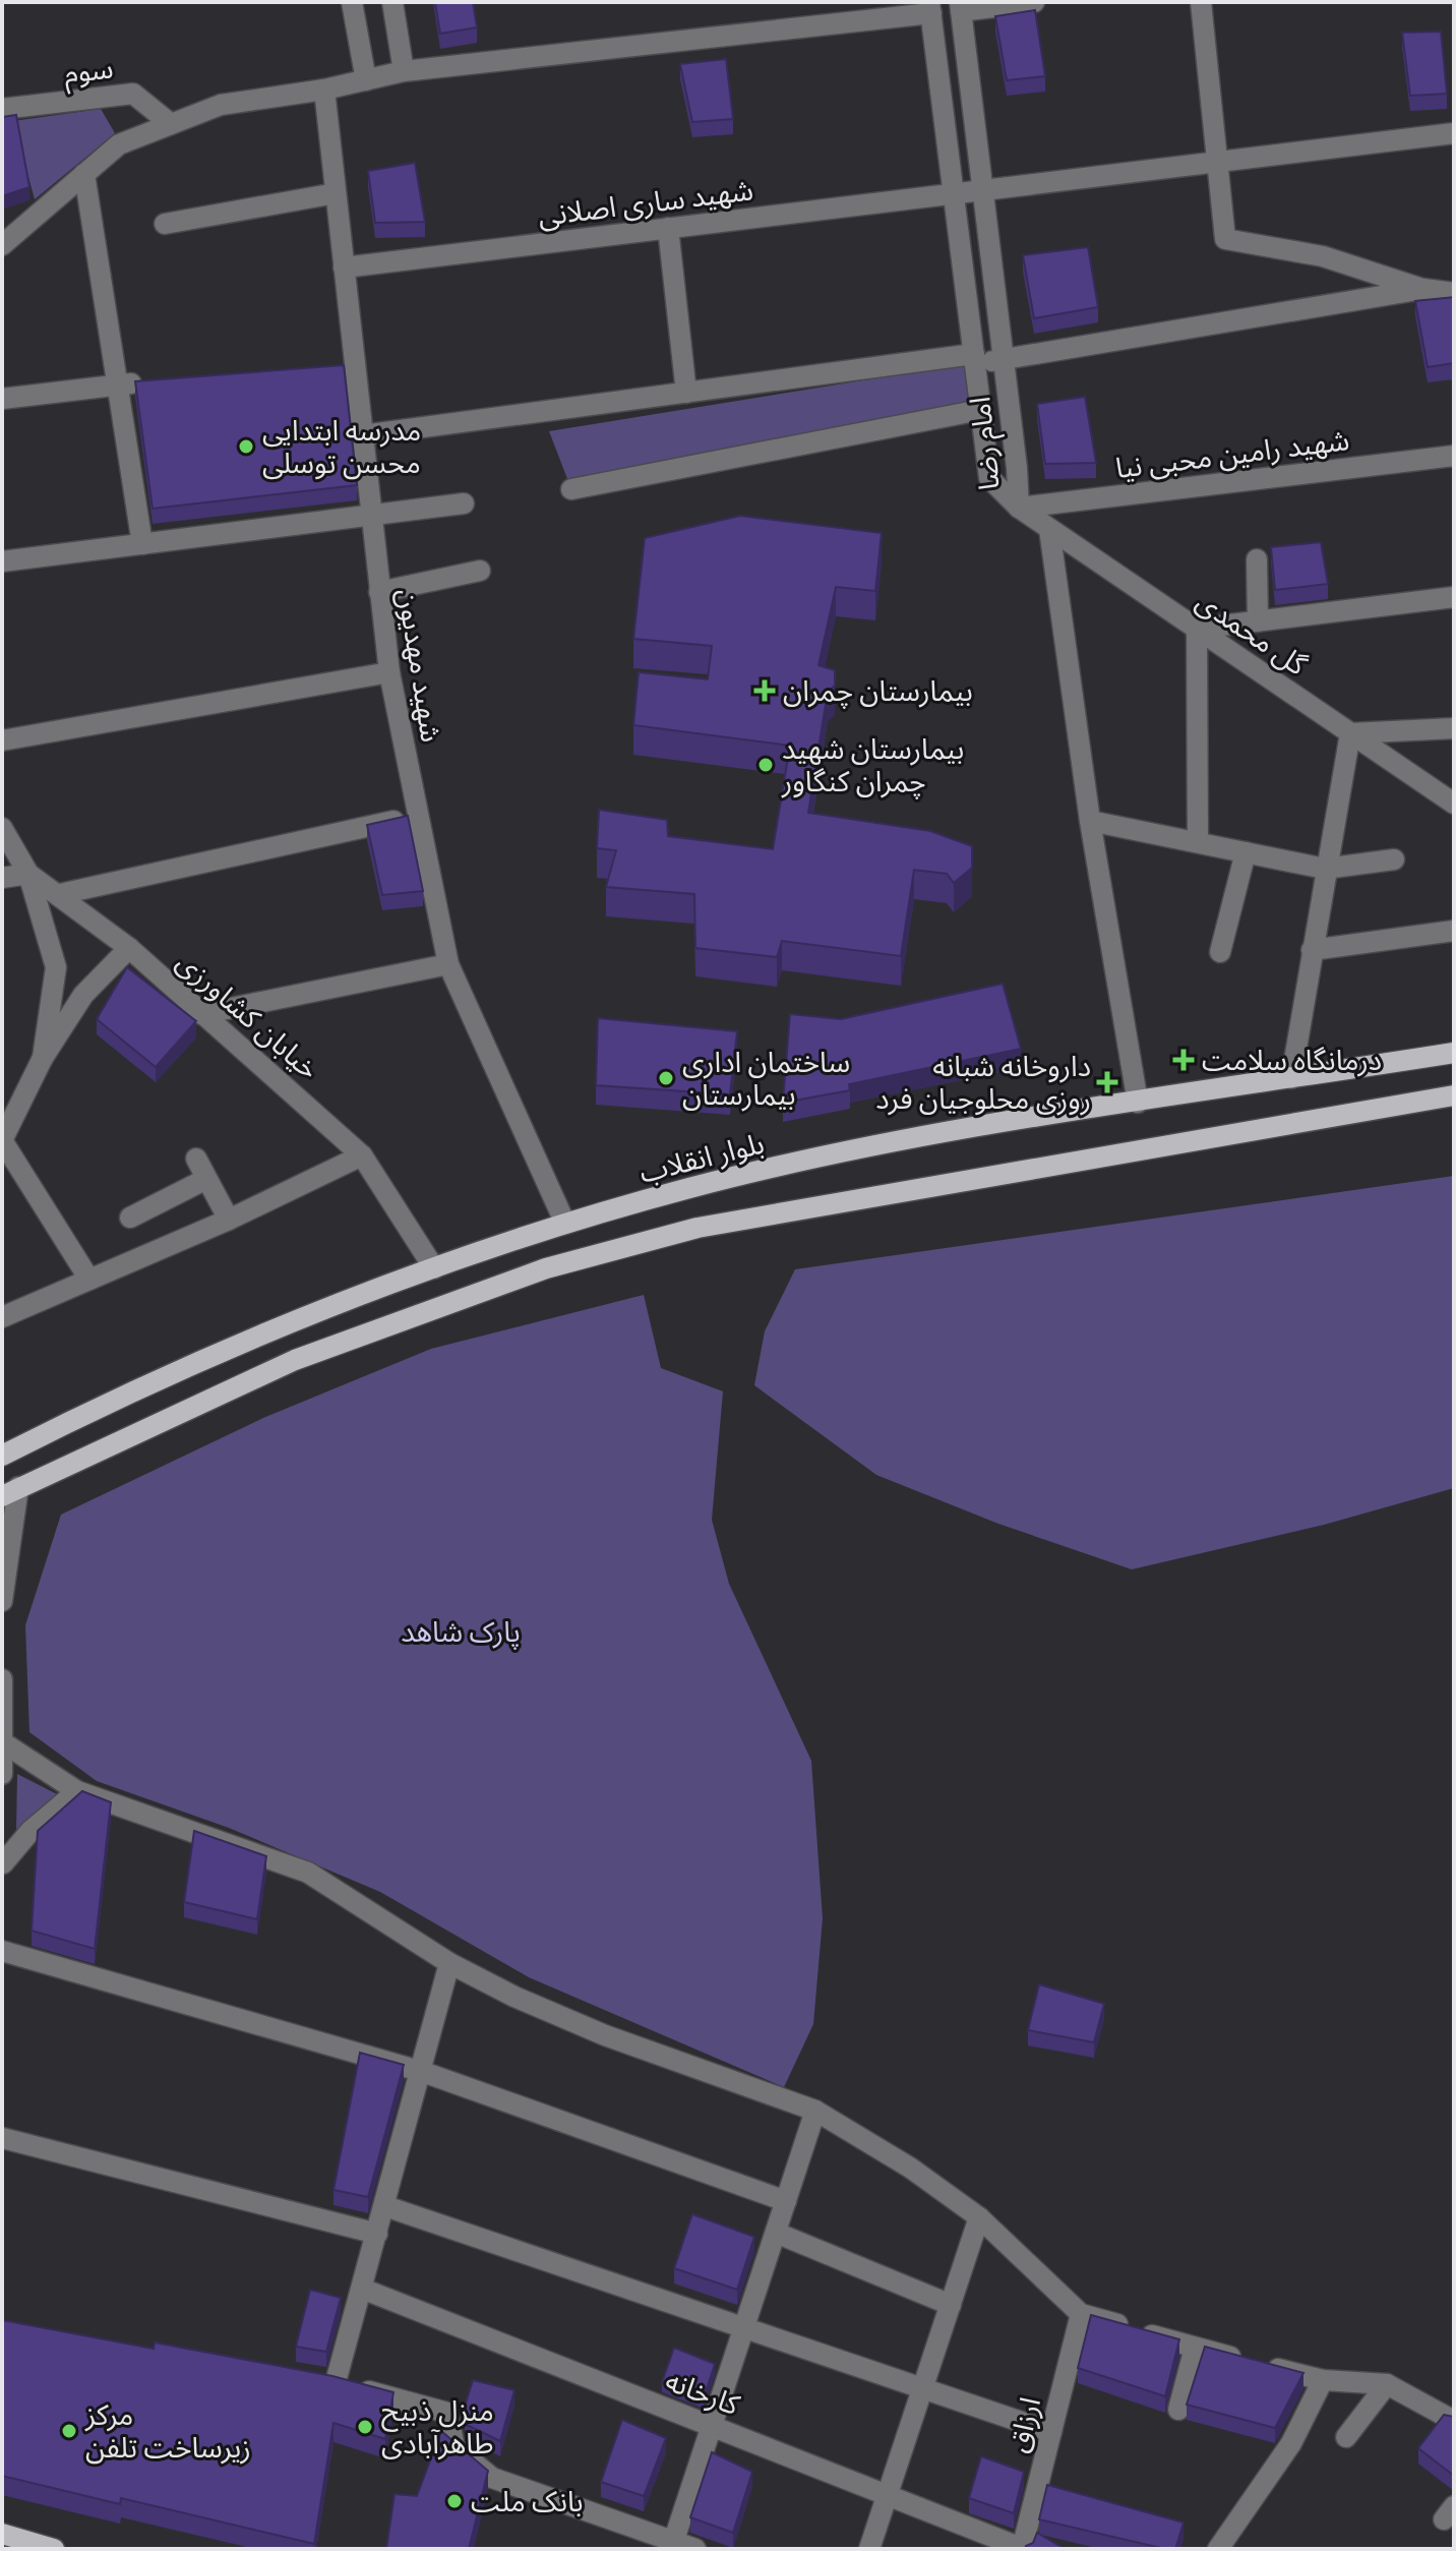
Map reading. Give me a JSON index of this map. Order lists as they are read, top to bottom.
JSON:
{
  "streets": {
    "main road": ["بلوار انقلاب"],
    "street": [
      "سوم",
      "شهید ساری اصلانی",
      "امام رضا",
      "شهید رامین محبی نیا",
      "گل محمدی",
      "شهید مهدیون",
      "خیابان کشاورزی",
      "کارخانه",
      "ارزاق"
    ]
  },
  "crossings": [
    ["شهید ساری اصلانی", "امام رضا"],
    ["شهید ساری اصلانی", "شهید مهدیون"],
    ["امام رضا", "شهید رامین محبی نیا"],
    ["امام رضا", "گل محمدی"],
    ["شهید رامین محبی نیا", "گل محمدی"],
    ["شهید مهدیون", "بلوار انقلاب"],
    ["خیابان کشاورزی", "بلوار انقلاب"],
    ["کارخانه", "ارزاق"]
  ],
  "parks": ["پارک شاهد"],
  "places": {
    "other": [
      "مدرسه ابتدایی محسن توسلی",
      "بیمارستان شهید چمران کنگاور",
      "ساختمان اداری بیمارستان",
      "منزل ذبیح طاهرآبادی",
      "مرکز زیرساخت تلفن",
      "بانک ملت"
    ],
    "health": ["بیمارستان چمران", "درمانگاه سلامت", "داروخانه شبانه روزی محلوجیان فرد"]
  }
}
